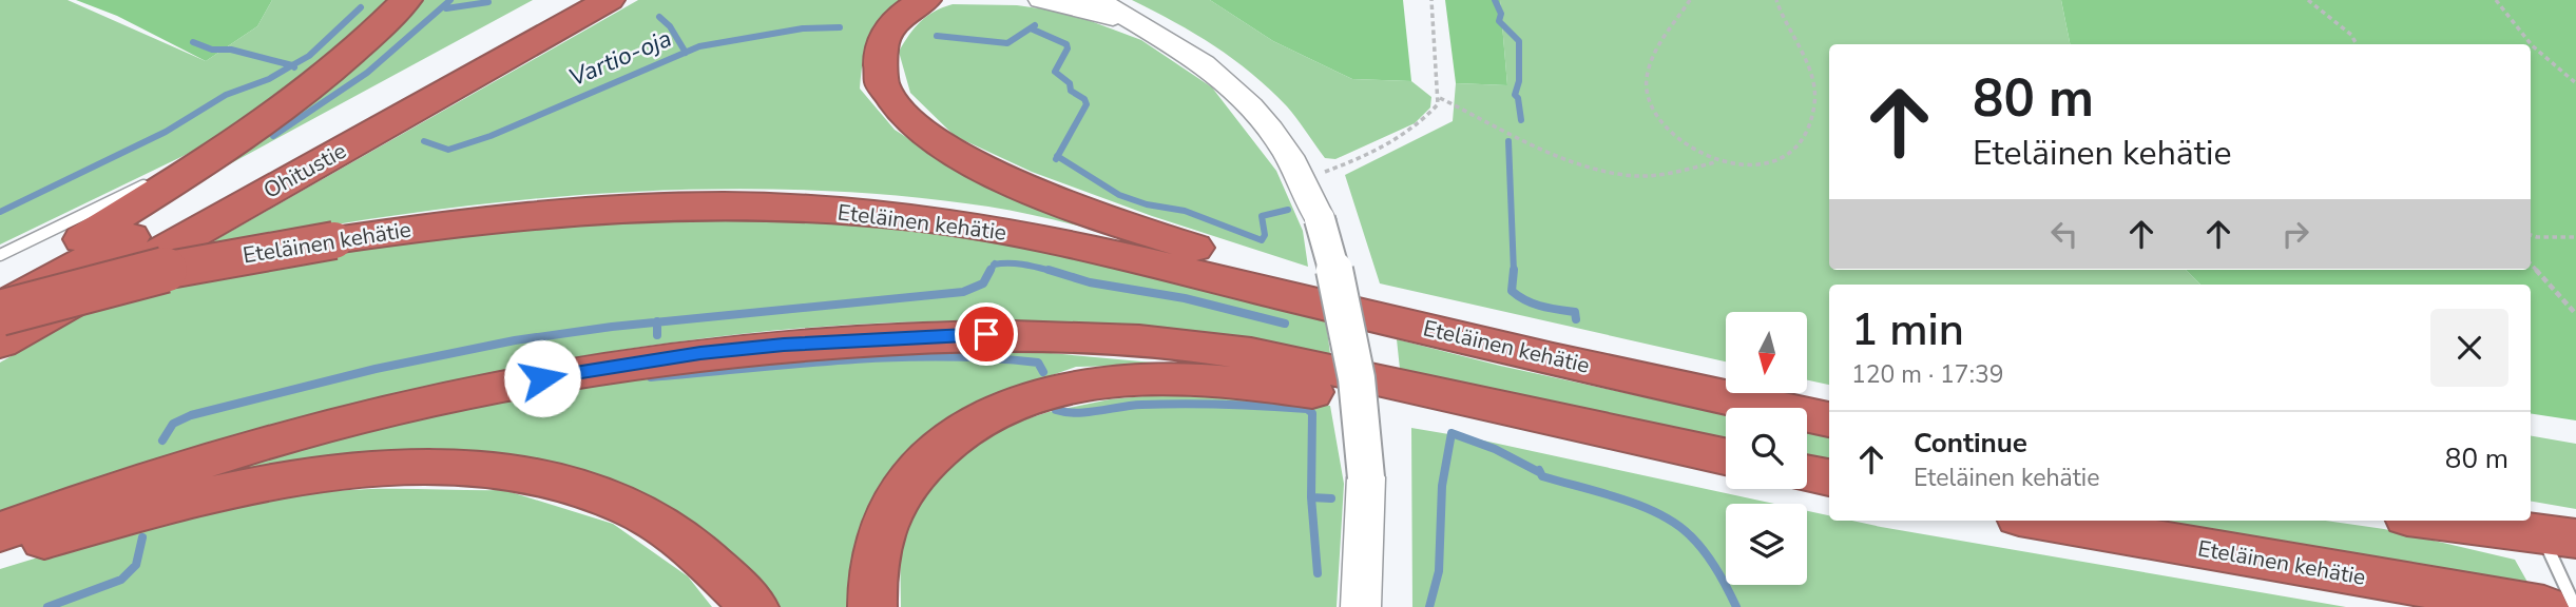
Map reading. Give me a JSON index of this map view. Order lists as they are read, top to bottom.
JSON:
{
  "streets": {
    "highway": ["Ohitustie", "Eteläinen kehätie"]
  },
  "crossings": [
    ["Ohitustie", "Eteläinen kehätie"]
  ],
  "water": ["Vartio-oja"],
  "north": "bottom",
  "page": {
    "turn": ["80 m", "Eteläinen kehätie"],
    "heading": ["1 min", "120 m · 17:39"],
    "list": [
      {
        "name": "Continue",
        "note": "Eteläinen kehätie",
        "value": "80 m"
      }
    ]
  }
}
